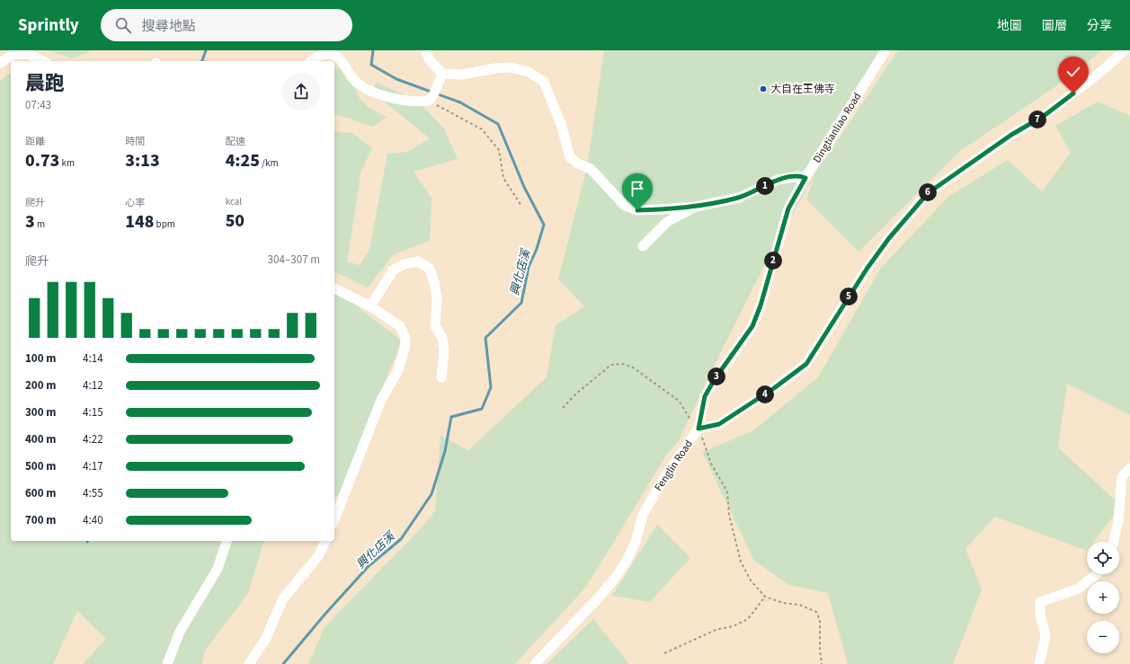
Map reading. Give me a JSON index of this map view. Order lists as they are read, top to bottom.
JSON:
{
  "streets": {
    "street": ["Dingtianliao Road", "Fenglin Road"]
  },
  "crossings": [
    ["Dingtianliao Road", "Fenglin Road"]
  ],
  "water": ["興化店溪"],
  "places": ["大自在王佛寺"],
  "page": {
    "header": "Sprintly",
    "search": "搜尋地點",
    "nav": ["地圖", "圖層", "分享"],
    "heading": ["晨跑", "07:43"],
    "pins": [
      "7",
      "1",
      "6",
      "2",
      "5",
      "3",
      "4"
    ],
    "stats": [
      ["距離", "0.73 km"],
      ["時間", "3:13"],
      ["配速", "4:25 /km"],
      ["爬升", "3 m"],
      ["心率", "148 bpm"],
      ["kcal", "50"]
    ],
    "chart": ["爬升", "304–307 m"],
    "list": [
      {
        "name": "100 m",
        "note": "4:14"
      },
      {
        "name": "200 m",
        "note": "4:12"
      },
      {
        "name": "300 m",
        "note": "4:15"
      },
      {
        "name": "400 m",
        "note": "4:22"
      },
      {
        "name": "500 m",
        "note": "4:17"
      },
      {
        "name": "600 m",
        "note": "4:55"
      },
      {
        "name": "700 m",
        "note": "4:40"
      }
    ],
    "map_buttons": ["+", "−"]
  }
}
